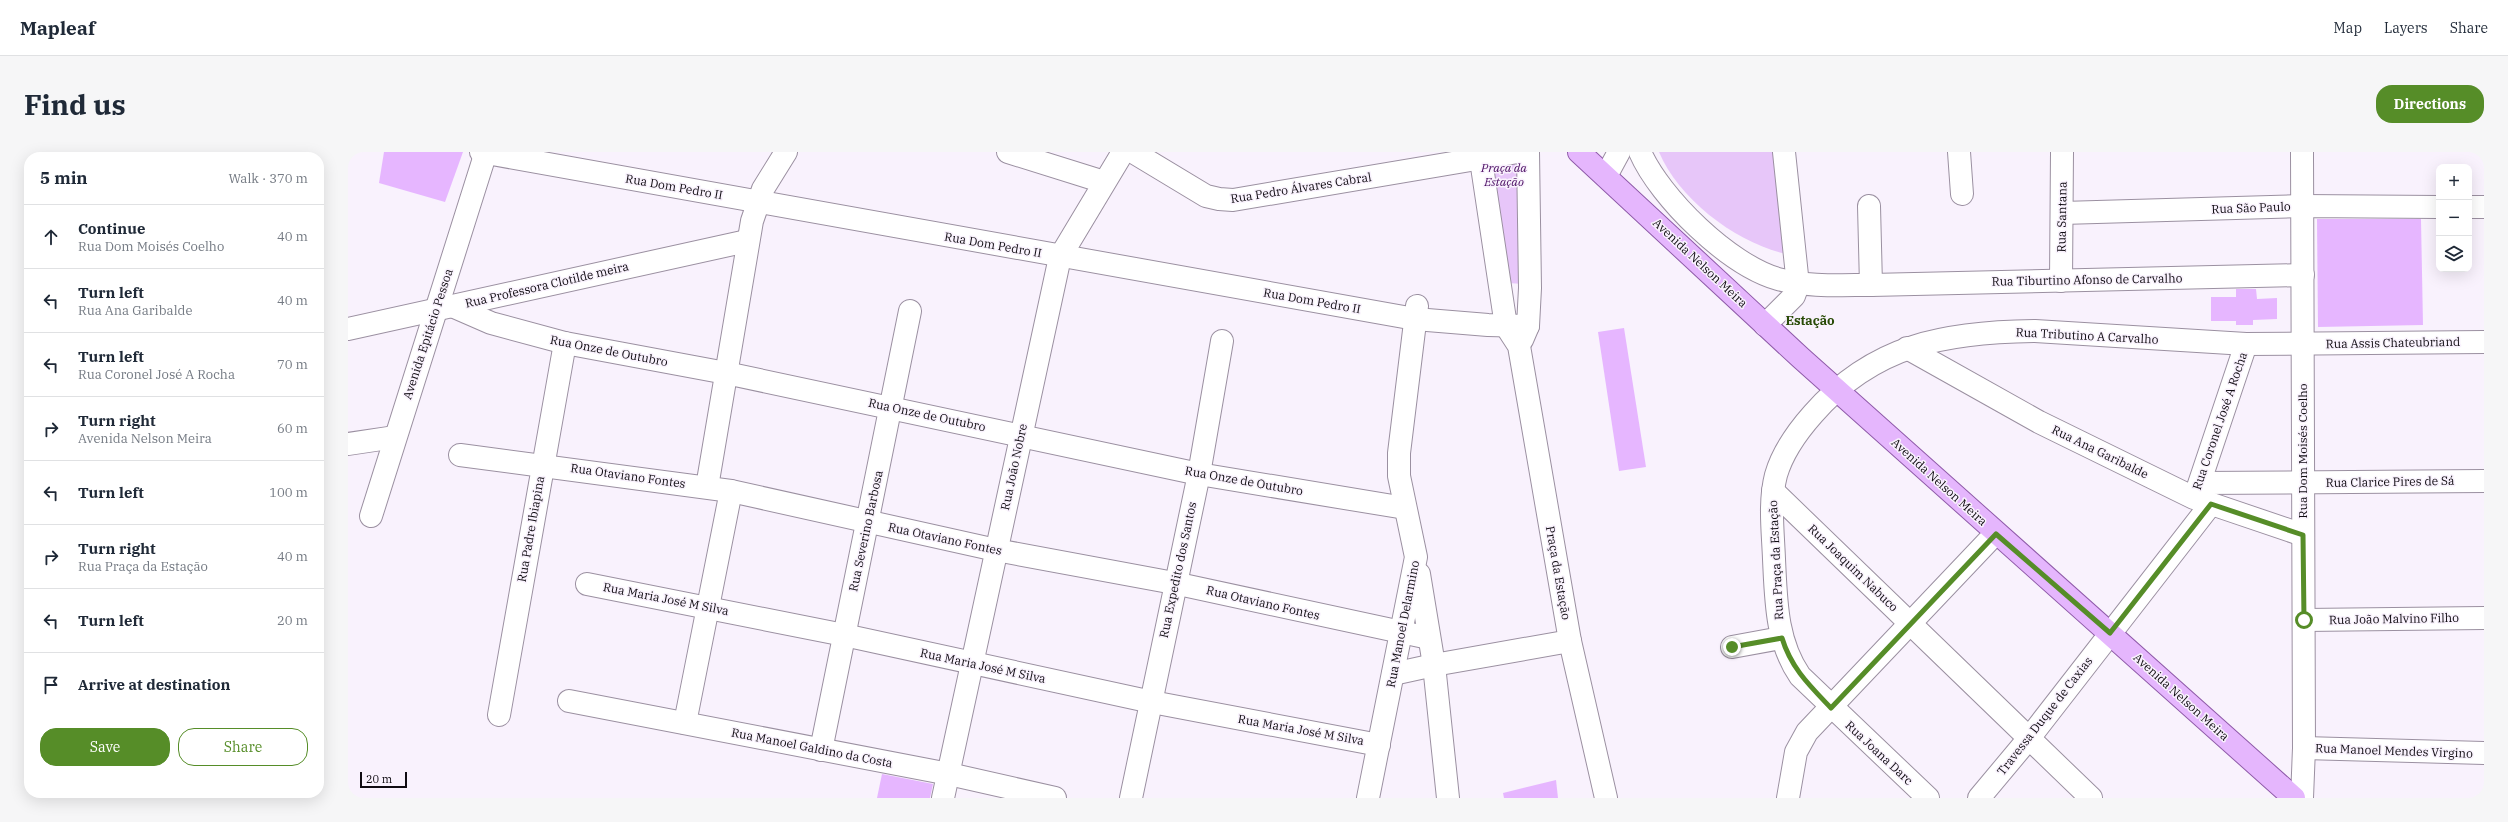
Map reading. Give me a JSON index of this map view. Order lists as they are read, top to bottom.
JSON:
{
  "streets": {
    "main road": ["Avenida Nelson Meira"],
    "street": [
      "Rua Dom Pedro II",
      "Rua Pedro Álvares Cabral",
      "Rua São Paulo",
      "Rua Santana",
      "Rua Tiburtino Afonso de Carvalho",
      "Rua Professora Clotilde meira",
      "Avenida Epitácio Pessoa",
      "Rua Tributino A Carvalho",
      "Rua Assis Chateubriand",
      "Rua Onze de Outubro",
      "Rua Coronel José A Rocha",
      "Rua Dom Moisés Coelho",
      "Rua Ana Garibalde",
      "Rua João Nobre",
      "Rua Otaviano Fontes",
      "Rua Clarice Pires de Sá",
      "Rua Padre Ibiapina",
      "Rua Severino Barbosa",
      "Rua Praça da Estação",
      "Rua Joaquim Nabuco",
      "Rua Expedito dos Santos",
      "Praça da Estação",
      "Rua Maria José M Silva",
      "Rua João Malvino Filho",
      "Rua Manoel Delarmino",
      "Travessa Duque de Caxias",
      "Rua Manoel Galdino da Costa",
      "Rua Manoel Mendes Virgino",
      "Rua Joana Darc"
    ]
  },
  "crossings": [
    ["Rua Dom Pedro II", "Avenida Epitácio Pessoa"],
    ["Rua Dom Pedro II", "Rua João Nobre"],
    ["Rua Dom Pedro II", "Praça da Estação"],
    ["Rua Dom Pedro II", "Rua Manoel Delarmino"],
    ["Rua São Paulo", "Rua Santana"],
    ["Rua São Paulo", "Rua Dom Moisés Coelho"],
    ["Rua Santana", "Rua Tiburtino Afonso de Carvalho"],
    ["Avenida Nelson Meira", "Rua Tributino A Carvalho"],
    ["Avenida Nelson Meira", "Rua Coronel José A Rocha"],
    ["Avenida Nelson Meira", "Travessa Duque de Caxias"],
    ["Rua Tiburtino Afonso de Carvalho", "Rua Dom Moisés Coelho"],
    ["Rua Professora Clotilde meira", "Avenida Epitácio Pessoa"],
    ["Rua Professora Clotilde meira", "Rua Onze de Outubro"],
    ["Avenida Epitácio Pessoa", "Rua Onze de Outubro"],
    ["Rua Tributino A Carvalho", "Rua Assis Chateubriand"],
    ["Rua Tributino A Carvalho", "Rua Coronel José A Rocha"],
    ["Rua Tributino A Carvalho", "Rua Dom Moisés Coelho"],
    ["Rua Tributino A Carvalho", "Rua Ana Garibalde"],
    ["Rua Assis Chateubriand", "Rua Dom Moisés Coelho"],
    ["Rua Onze de Outubro", "Rua João Nobre"],
    ["Rua Onze de Outubro", "Rua Padre Ibiapina"],
    ["Rua Onze de Outubro", "Rua Severino Barbosa"],
    ["Rua Onze de Outubro", "Rua Expedito dos Santos"],
    ["Rua Onze de Outubro", "Rua Manoel Delarmino"],
    ["Rua Coronel José A Rocha", "Rua Ana Garibalde"],
    ["Rua Coronel José A Rocha", "Rua Clarice Pires de Sá"],
    ["Rua Coronel José A Rocha", "Travessa Duque de Caxias"],
    ["Rua Dom Moisés Coelho", "Rua Ana Garibalde"],
    ["Rua Dom Moisés Coelho", "Rua Clarice Pires de Sá"],
    ["Rua Dom Moisés Coelho", "Rua João Malvino Filho"],
    ["Rua Dom Moisés Coelho", "Rua Manoel Mendes Virgino"],
    ["Rua Ana Garibalde", "Rua Clarice Pires de Sá"],
    ["Rua João Nobre", "Rua Otaviano Fontes"],
    ["Rua João Nobre", "Rua Maria José M Silva"],
    ["Rua João Nobre", "Rua Manoel Galdino da Costa"],
    ["Rua Otaviano Fontes", "Rua Padre Ibiapina"],
    ["Rua Otaviano Fontes", "Rua Severino Barbosa"],
    ["Rua Otaviano Fontes", "Rua Expedito dos Santos"],
    ["Rua Otaviano Fontes", "Rua Manoel Delarmino"],
    ["Rua Severino Barbosa", "Rua Maria José M Silva"],
    ["Rua Severino Barbosa", "Rua Manoel Galdino da Costa"],
    ["Rua Praça da Estação", "Rua Joaquim Nabuco"],
    ["Rua Praça da Estação", "Rua Joana Darc"],
    ["Rua Joaquim Nabuco", "Travessa Duque de Caxias"],
    ["Rua Expedito dos Santos", "Rua Maria José M Silva"],
    ["Rua Maria José M Silva", "Rua Manoel Delarmino"]
  ],
  "districts": ["Estação"],
  "parks": ["Praça da Estação"],
  "scale_bar": "20 m",
  "page": {
    "header": "Mapleaf",
    "nav": ["Map", "Layers", "Share"],
    "buttons": [
      "Directions",
      ["Save", "Share"]
    ],
    "title": "Find us",
    "heading": ["5 min", "Walk · 370 m"],
    "map_buttons": ["+", "−"],
    "list": [
      ["Continue", "Rua Dom Moisés Coelho", "40 m"],
      ["Turn left", "Rua Ana Garibalde", "40 m"],
      ["Turn left", "Rua Coronel José A Rocha", "70 m"],
      ["Turn right", "Avenida Nelson Meira", "60 m"],
      ["Turn left", "100 m"],
      ["Turn right", "Rua Praça da Estação", "40 m"],
      ["Turn left", "20 m"],
      "Arrive at destination"
    ],
    "scale": "20 m"
  }
}
